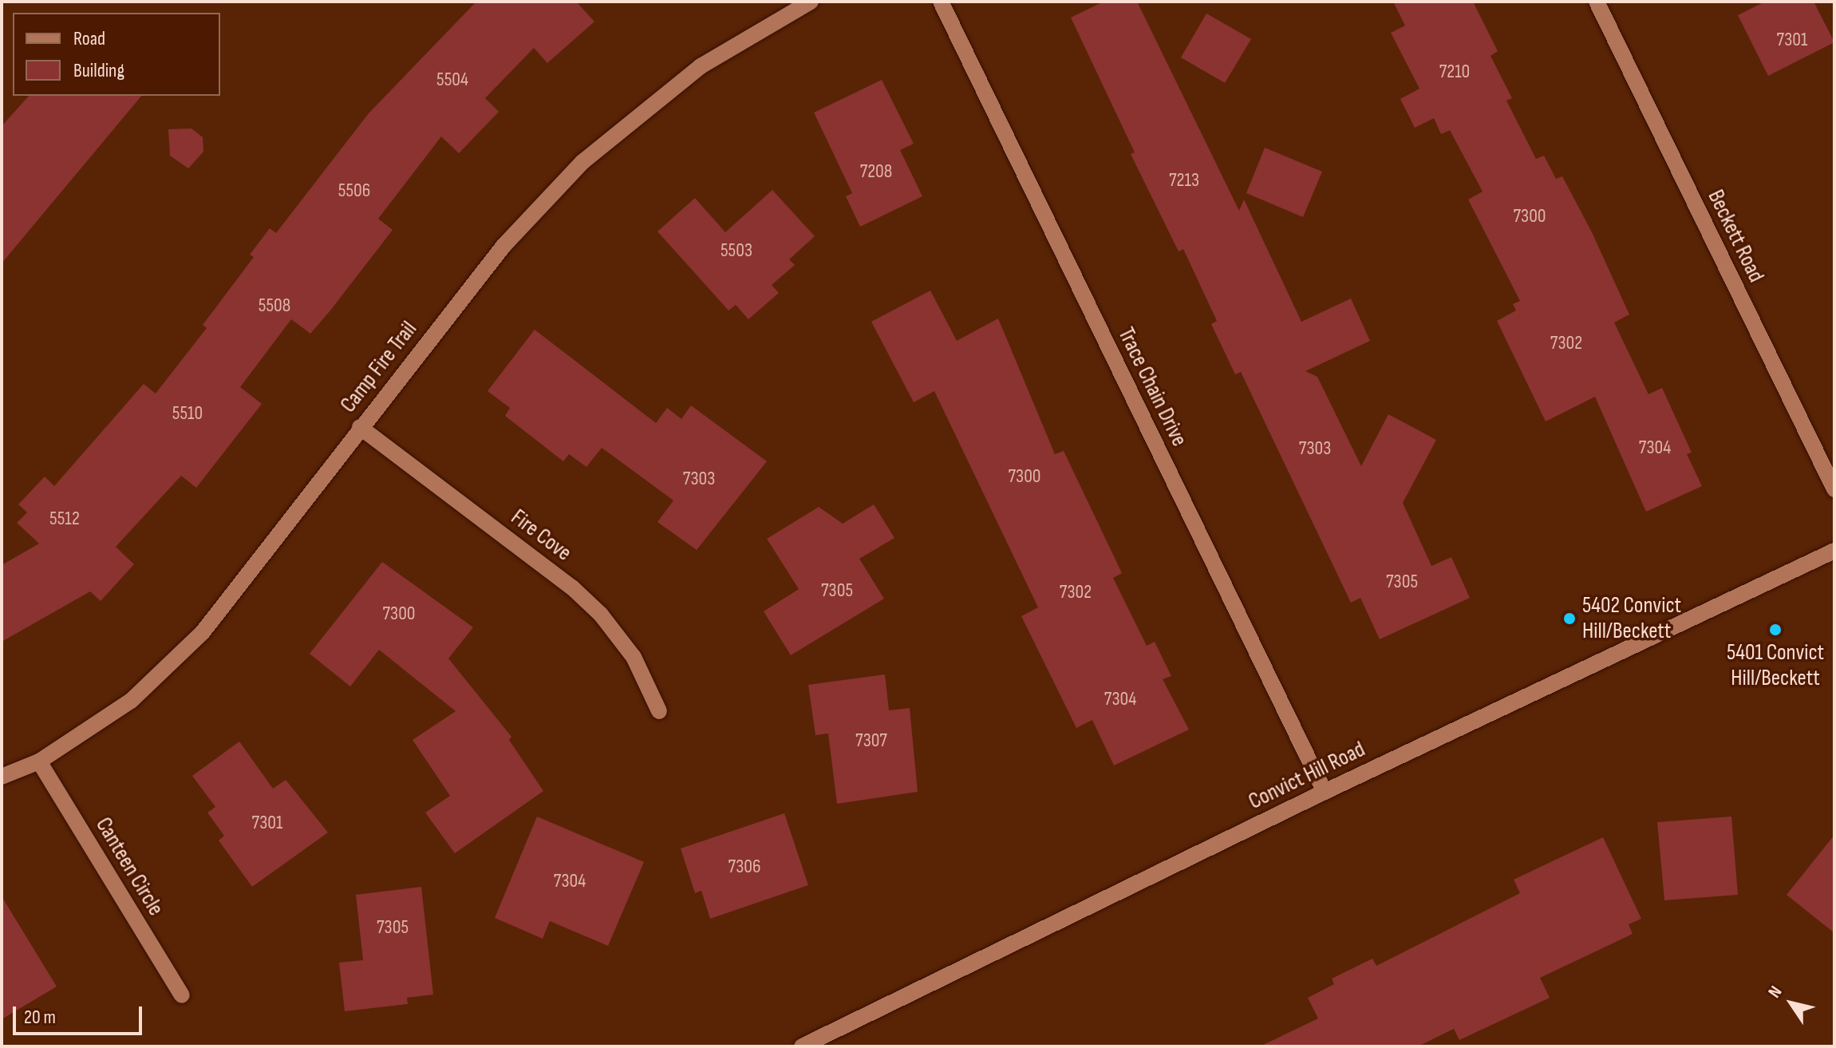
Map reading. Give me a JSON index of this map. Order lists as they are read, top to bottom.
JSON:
{
  "streets": {
    "street": [
      "Beckett Road",
      "Camp Fire Trail",
      "Trace Chain Drive",
      "Fire Cove",
      "Convict Hill Road",
      "Canteen Circle"
    ]
  },
  "crossings": [
    ["Camp Fire Trail", "Fire Cove"],
    ["Camp Fire Trail", "Canteen Circle"],
    ["Trace Chain Drive", "Convict Hill Road"]
  ],
  "places": ["5402 Convict Hill/Beckett", "5401 Convict Hill/Beckett"],
  "house_numbers": [
    "7301",
    "7210",
    "5504",
    "7208",
    "7213",
    "5506",
    "7300",
    "5503",
    "5508",
    "7302",
    "5510",
    "7304",
    "7303",
    "7300",
    "7303",
    "5512",
    "7305",
    "7305",
    "7302",
    "7300",
    "7304",
    "7307",
    "7301",
    "7306",
    "7304",
    "7305"
  ],
  "legend": ["Road", "Building"],
  "scale_bar": "20 m",
  "north": "top left"
}
